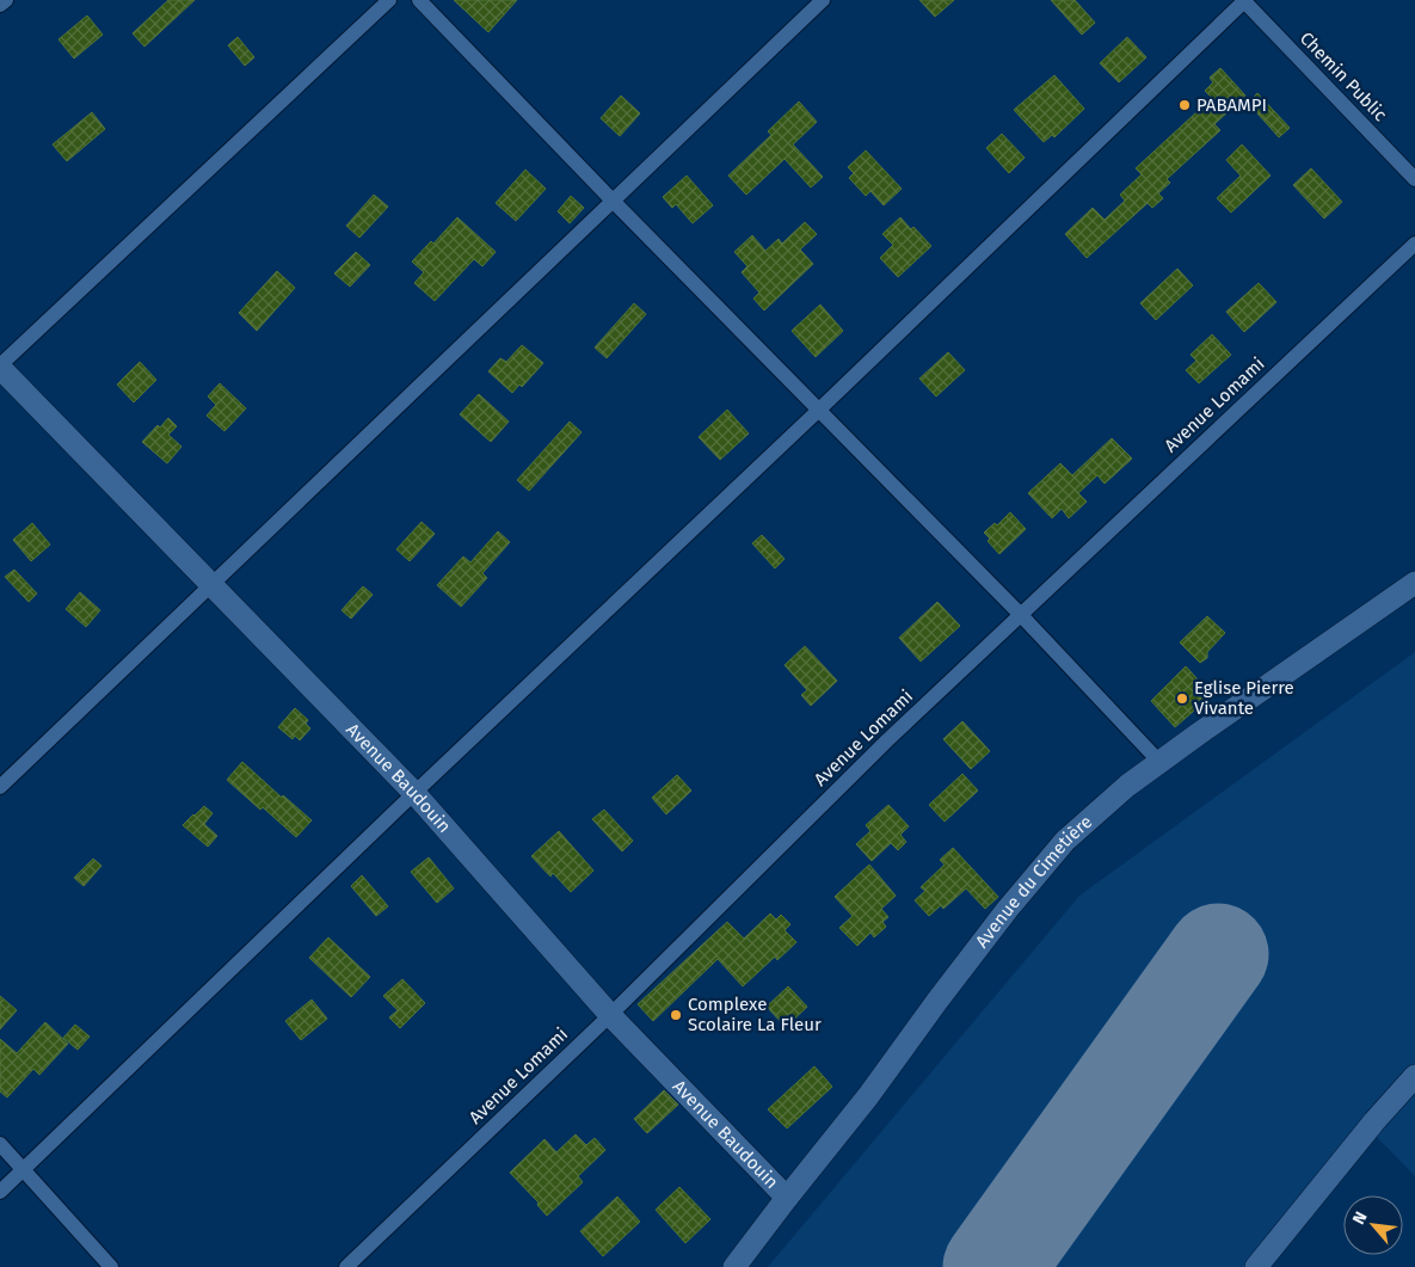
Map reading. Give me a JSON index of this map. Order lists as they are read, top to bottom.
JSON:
{
  "streets": {
    "street": [
      "Chemin Public",
      "Avenue Lomami",
      "Avenue Baudouin",
      "Avenue du Cimetière"
    ]
  },
  "crossings": [
    ["Avenue Lomami", "Avenue Baudouin"],
    ["Avenue Baudouin", "Avenue du Cimetière"]
  ],
  "places": ["PABAMPI", "Eglise Pierre Vivante", "Complexe Scolaire La Fleur"],
  "north": "top left"
}
